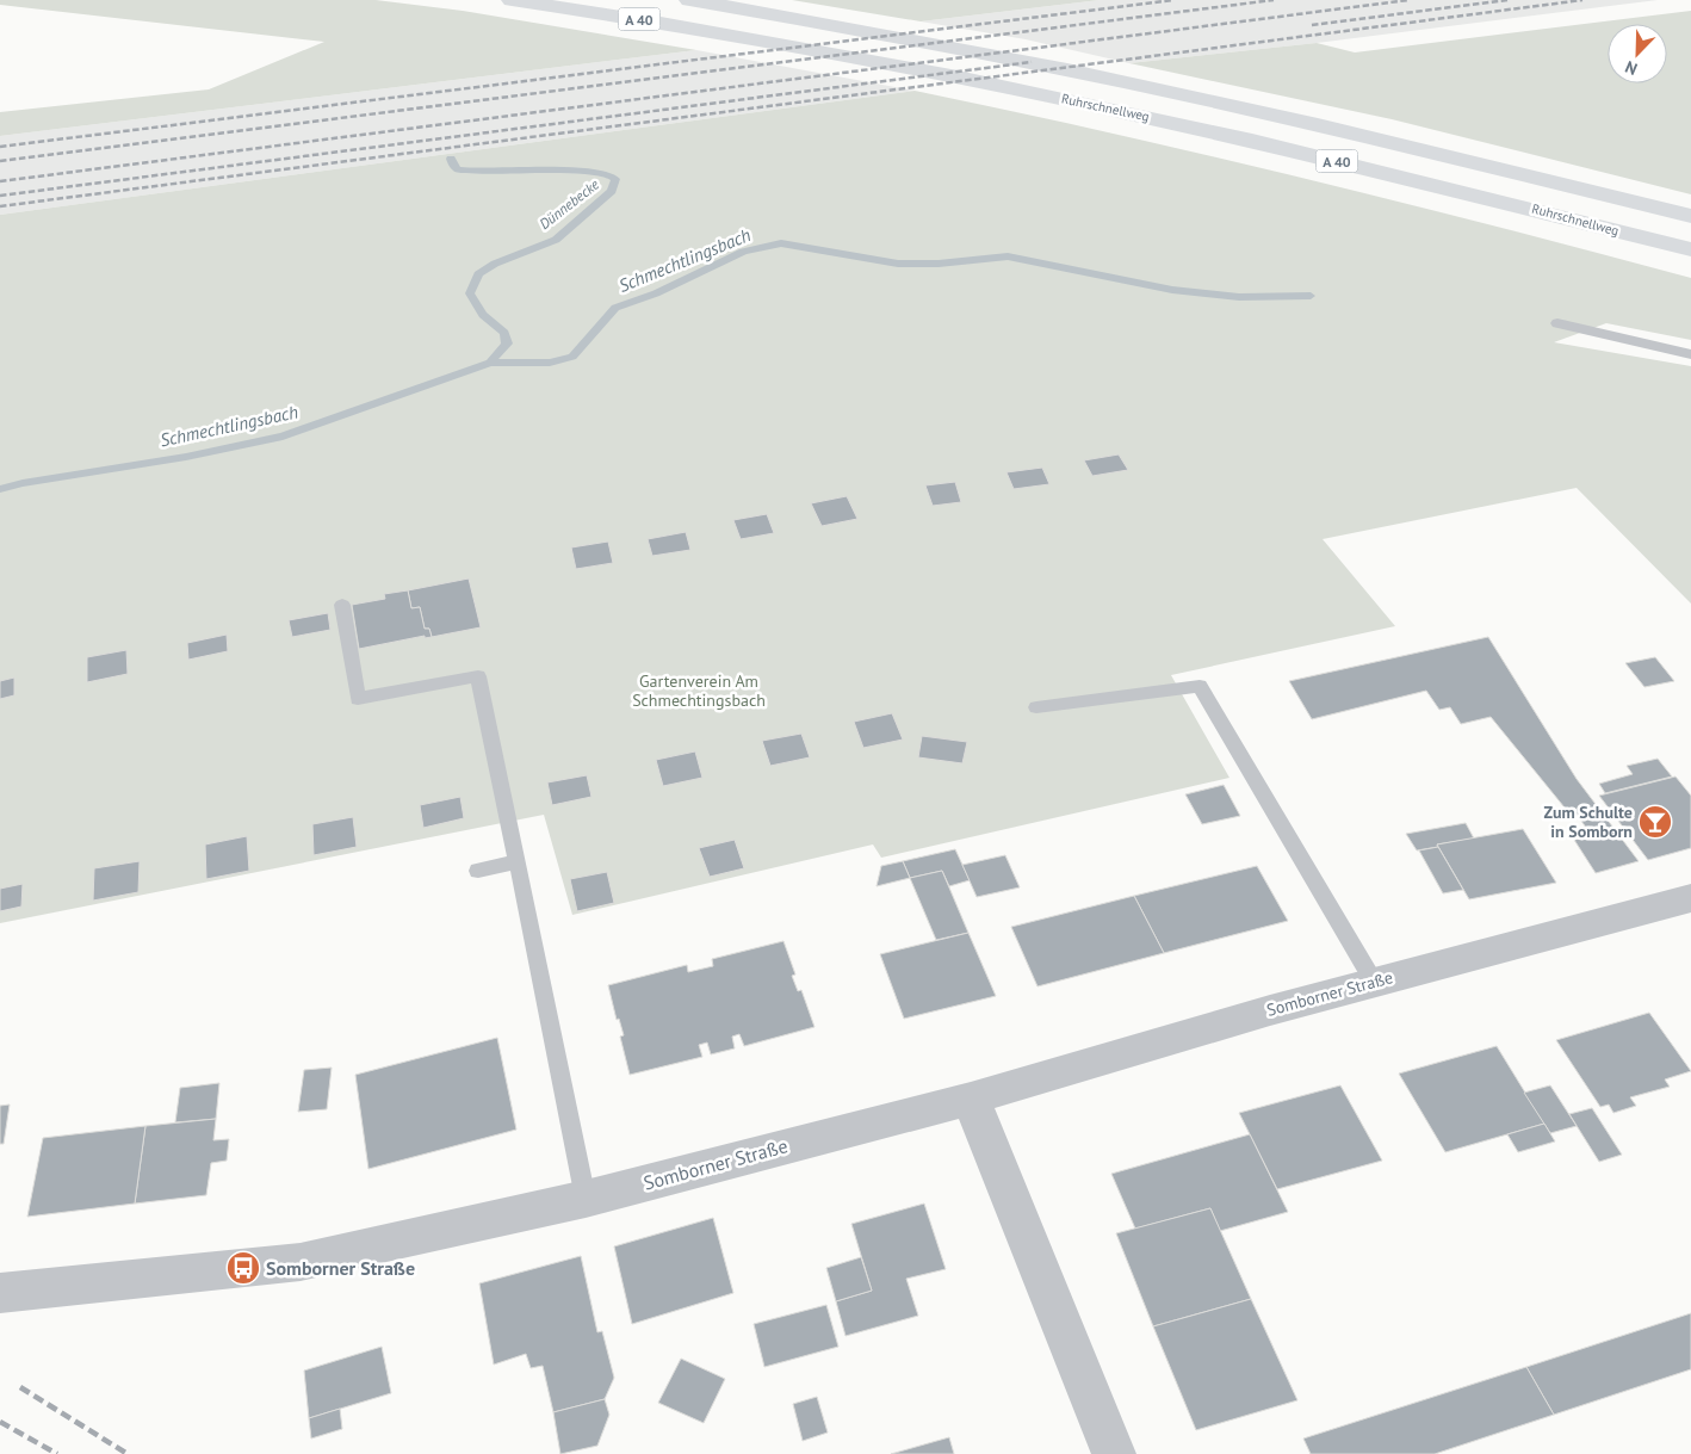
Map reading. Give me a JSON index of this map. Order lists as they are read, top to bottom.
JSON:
{
  "streets": {
    "highway": ["A 40", "Ruhrschnellweg"],
    "street": ["Somborner Straße"]
  },
  "water": ["Dünnebecke", "Schmechtlingsbach"],
  "parks": ["Gartenverein Am Schmechtingsbach"],
  "places": {
    "bar": ["Zum Schulte in Somborn"],
    "bus stop": ["Somborner Straße"]
  },
  "north": "bottom left"
}
